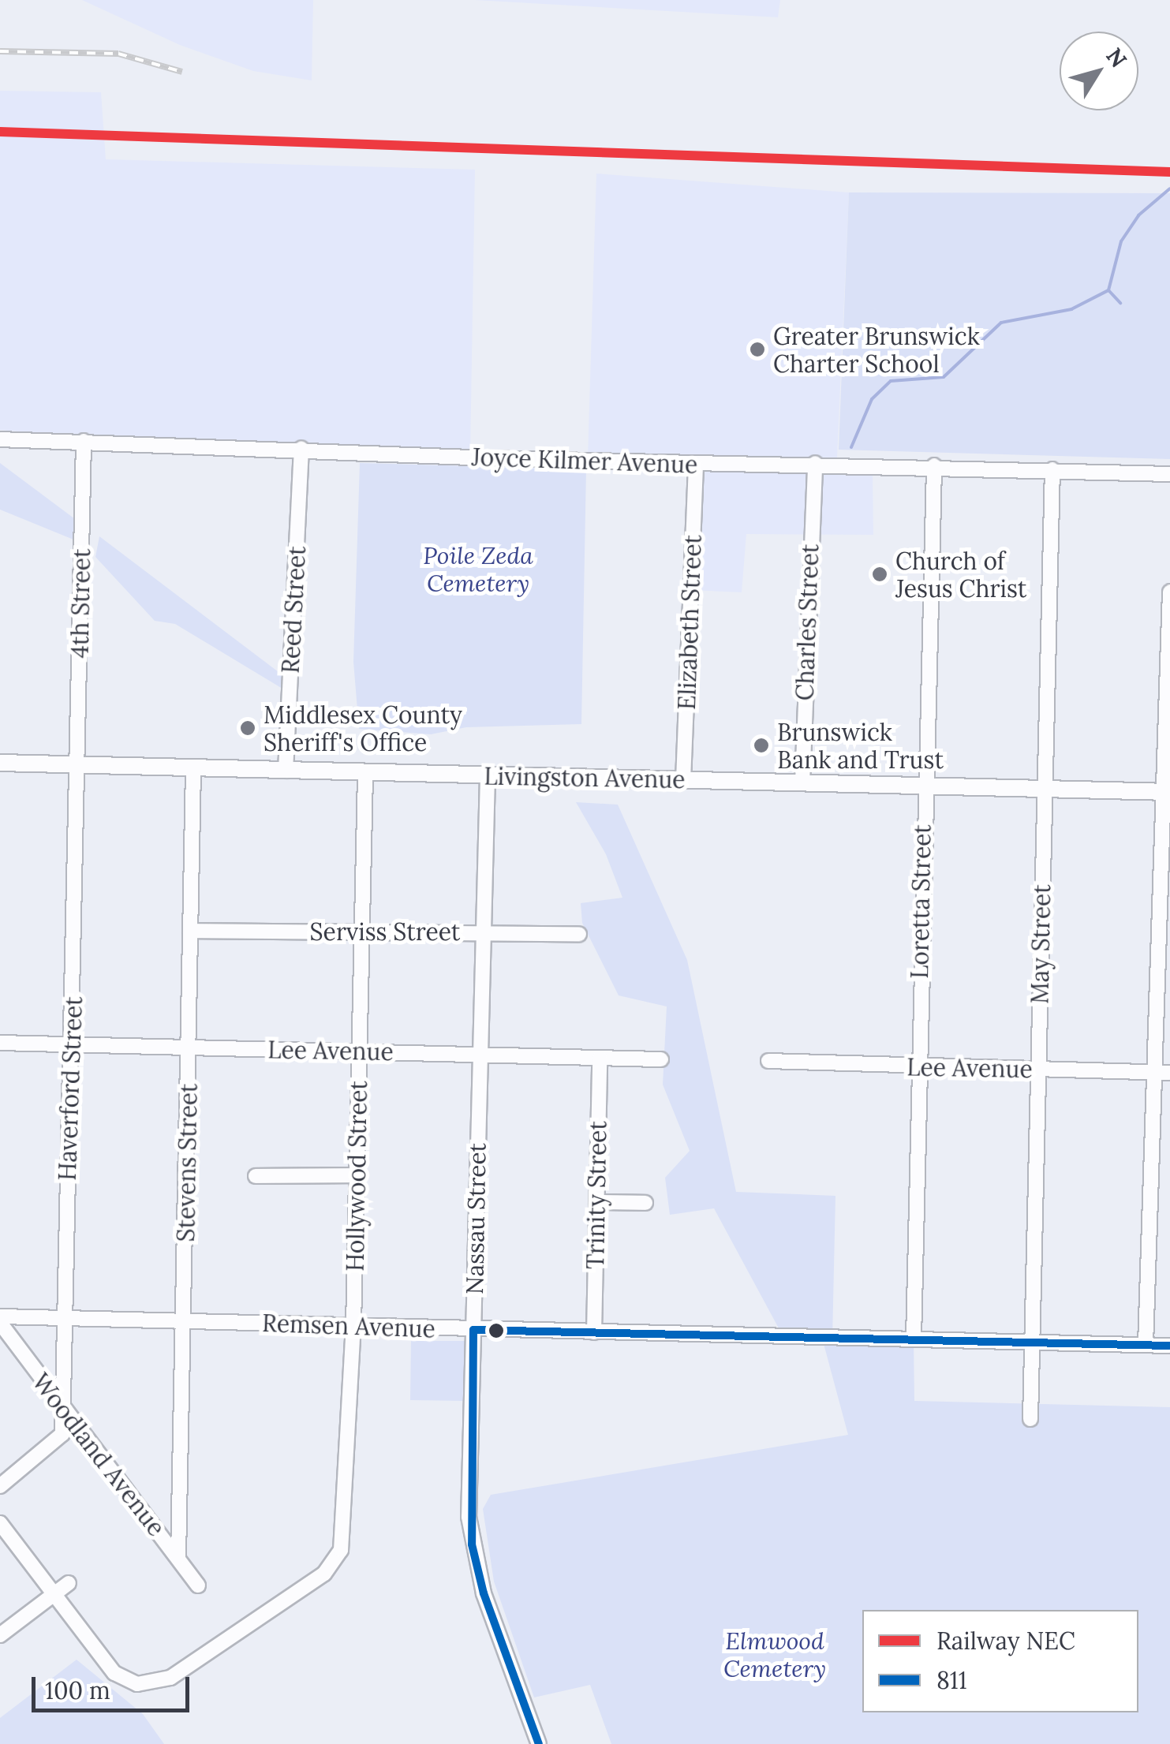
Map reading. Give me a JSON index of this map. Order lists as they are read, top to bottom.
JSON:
{
  "streets": {
    "main road": ["Livingston Avenue"],
    "street": [
      "Joyce Kilmer Avenue",
      "4th Street",
      "Reed Street",
      "Elizabeth Street",
      "Charles Street",
      "Loretta Street",
      "Serviss Street",
      "May Street",
      "Lee Avenue",
      "Haverford Street",
      "Stevens Street",
      "Hollywood Street",
      "Trinity Street",
      "Nassau Street",
      "Remsen Avenue",
      "Woodland Avenue"
    ]
  },
  "crossings": [
    ["Joyce Kilmer Avenue", "4th Street"],
    ["Joyce Kilmer Avenue", "Reed Street"],
    ["Joyce Kilmer Avenue", "Elizabeth Street"],
    ["Joyce Kilmer Avenue", "Charles Street"],
    ["Joyce Kilmer Avenue", "Loretta Street"],
    ["Joyce Kilmer Avenue", "May Street"],
    ["4th Street", "Livingston Avenue"],
    ["4th Street", "Haverford Street"],
    ["Reed Street", "Livingston Avenue"],
    ["Elizabeth Street", "Livingston Avenue"],
    ["Charles Street", "Livingston Avenue"],
    ["Livingston Avenue", "Loretta Street"],
    ["Livingston Avenue", "May Street"],
    ["Livingston Avenue", "Haverford Street"],
    ["Livingston Avenue", "Stevens Street"],
    ["Livingston Avenue", "Hollywood Street"],
    ["Livingston Avenue", "Nassau Street"],
    ["Loretta Street", "Lee Avenue"],
    ["Loretta Street", "Remsen Avenue"],
    ["Serviss Street", "Stevens Street"],
    ["Serviss Street", "Hollywood Street"],
    ["Serviss Street", "Nassau Street"],
    ["May Street", "Lee Avenue"],
    ["May Street", "Remsen Avenue"],
    ["Lee Avenue", "Haverford Street"],
    ["Lee Avenue", "Stevens Street"],
    ["Lee Avenue", "Hollywood Street"],
    ["Lee Avenue", "Trinity Street"],
    ["Lee Avenue", "Nassau Street"],
    ["Haverford Street", "Remsen Avenue"],
    ["Haverford Street", "Woodland Avenue"],
    ["Stevens Street", "Remsen Avenue"],
    ["Stevens Street", "Woodland Avenue"],
    ["Hollywood Street", "Remsen Avenue"],
    ["Trinity Street", "Remsen Avenue"],
    ["Nassau Street", "Remsen Avenue"]
  ],
  "parks": ["Poile Zeda Cemetery", "Elmwood Cemetery"],
  "places": [
    "Greater Brunswick Charter School",
    "Church of Jesus Christ",
    "Middlesex County Sheriff's Office",
    "Brunswick Bank and Trust"
  ],
  "lines": ["rail line NEC", "transit line 811"],
  "legend": ["Railway NEC", "811"],
  "scale_bar": "100 m",
  "north": "top right"
}
